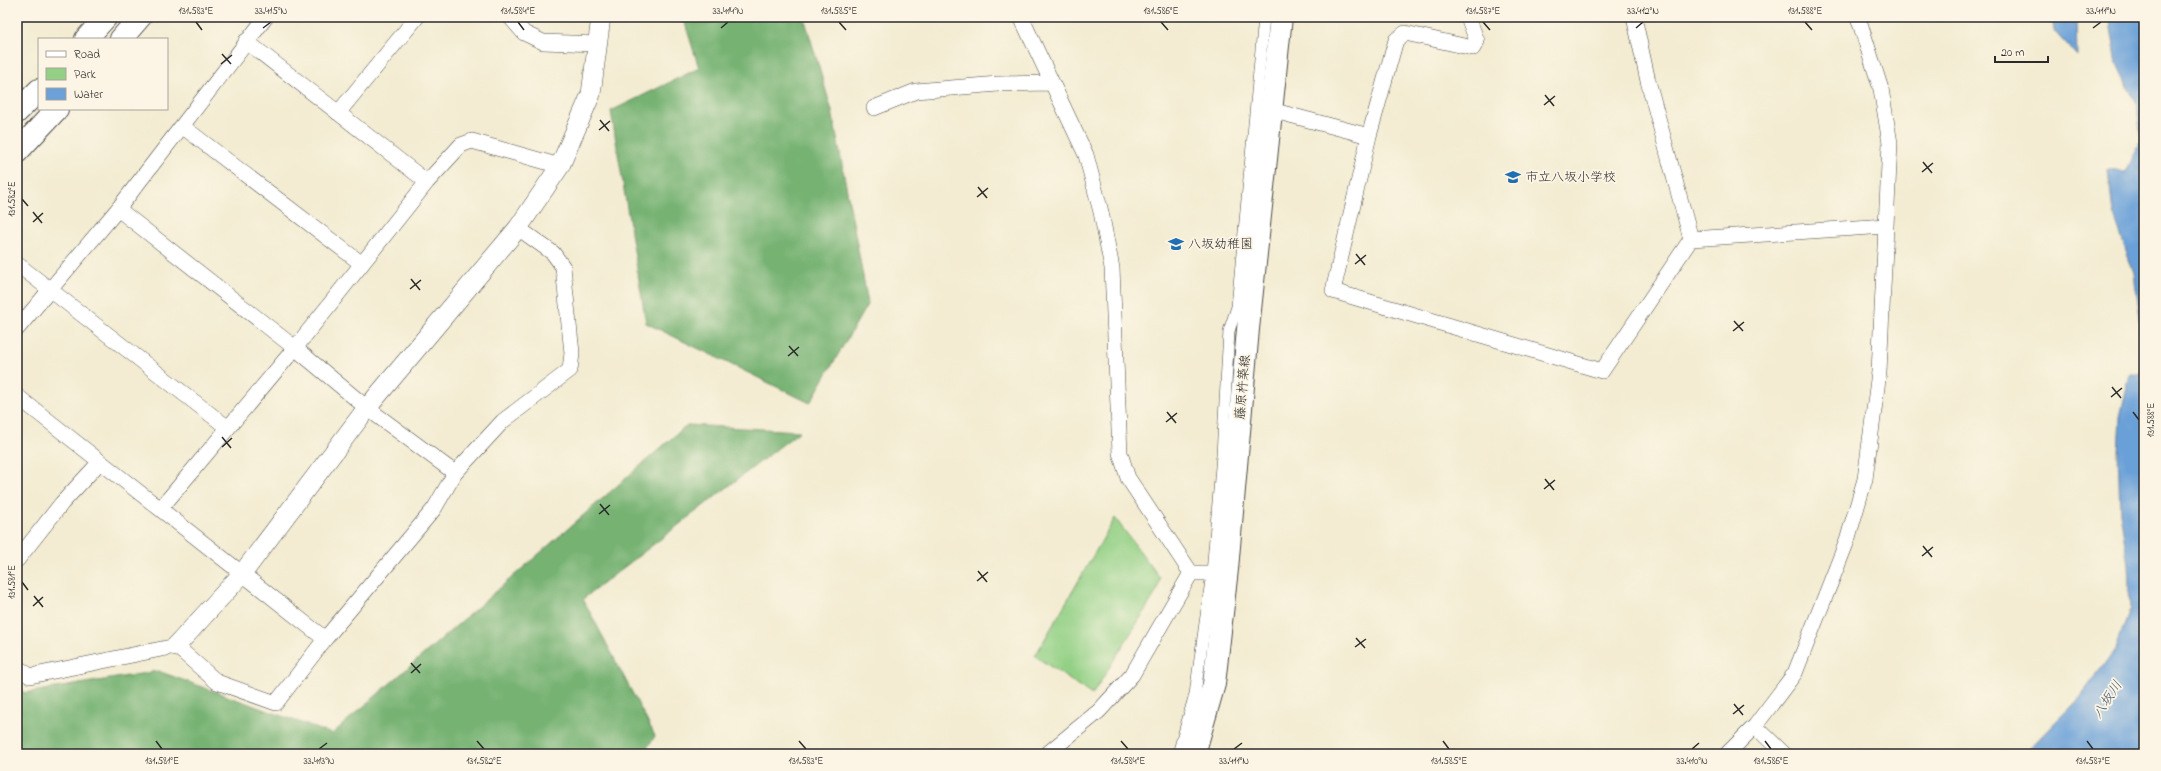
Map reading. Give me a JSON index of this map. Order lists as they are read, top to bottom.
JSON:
{
  "streets": {
    "main road": ["藤原杵築線"]
  },
  "water": ["八坂川"],
  "places": {
    "school or university": ["市立八坂小学校", "八坂幼稚園"]
  },
  "legend": ["Road", "Park", "Water"],
  "scale_bar": "20 m",
  "coordinates": [
    "131.583°E",
    "33.415°N",
    "131.584°E",
    "33.414°N",
    "131.585°E",
    "131.586°E",
    "131.587°E",
    "33.412°N",
    "131.588°E",
    "33.411°N",
    "131.582°E",
    "131.581°E",
    "33.413°N",
    "33.410°N"
  ]
}
